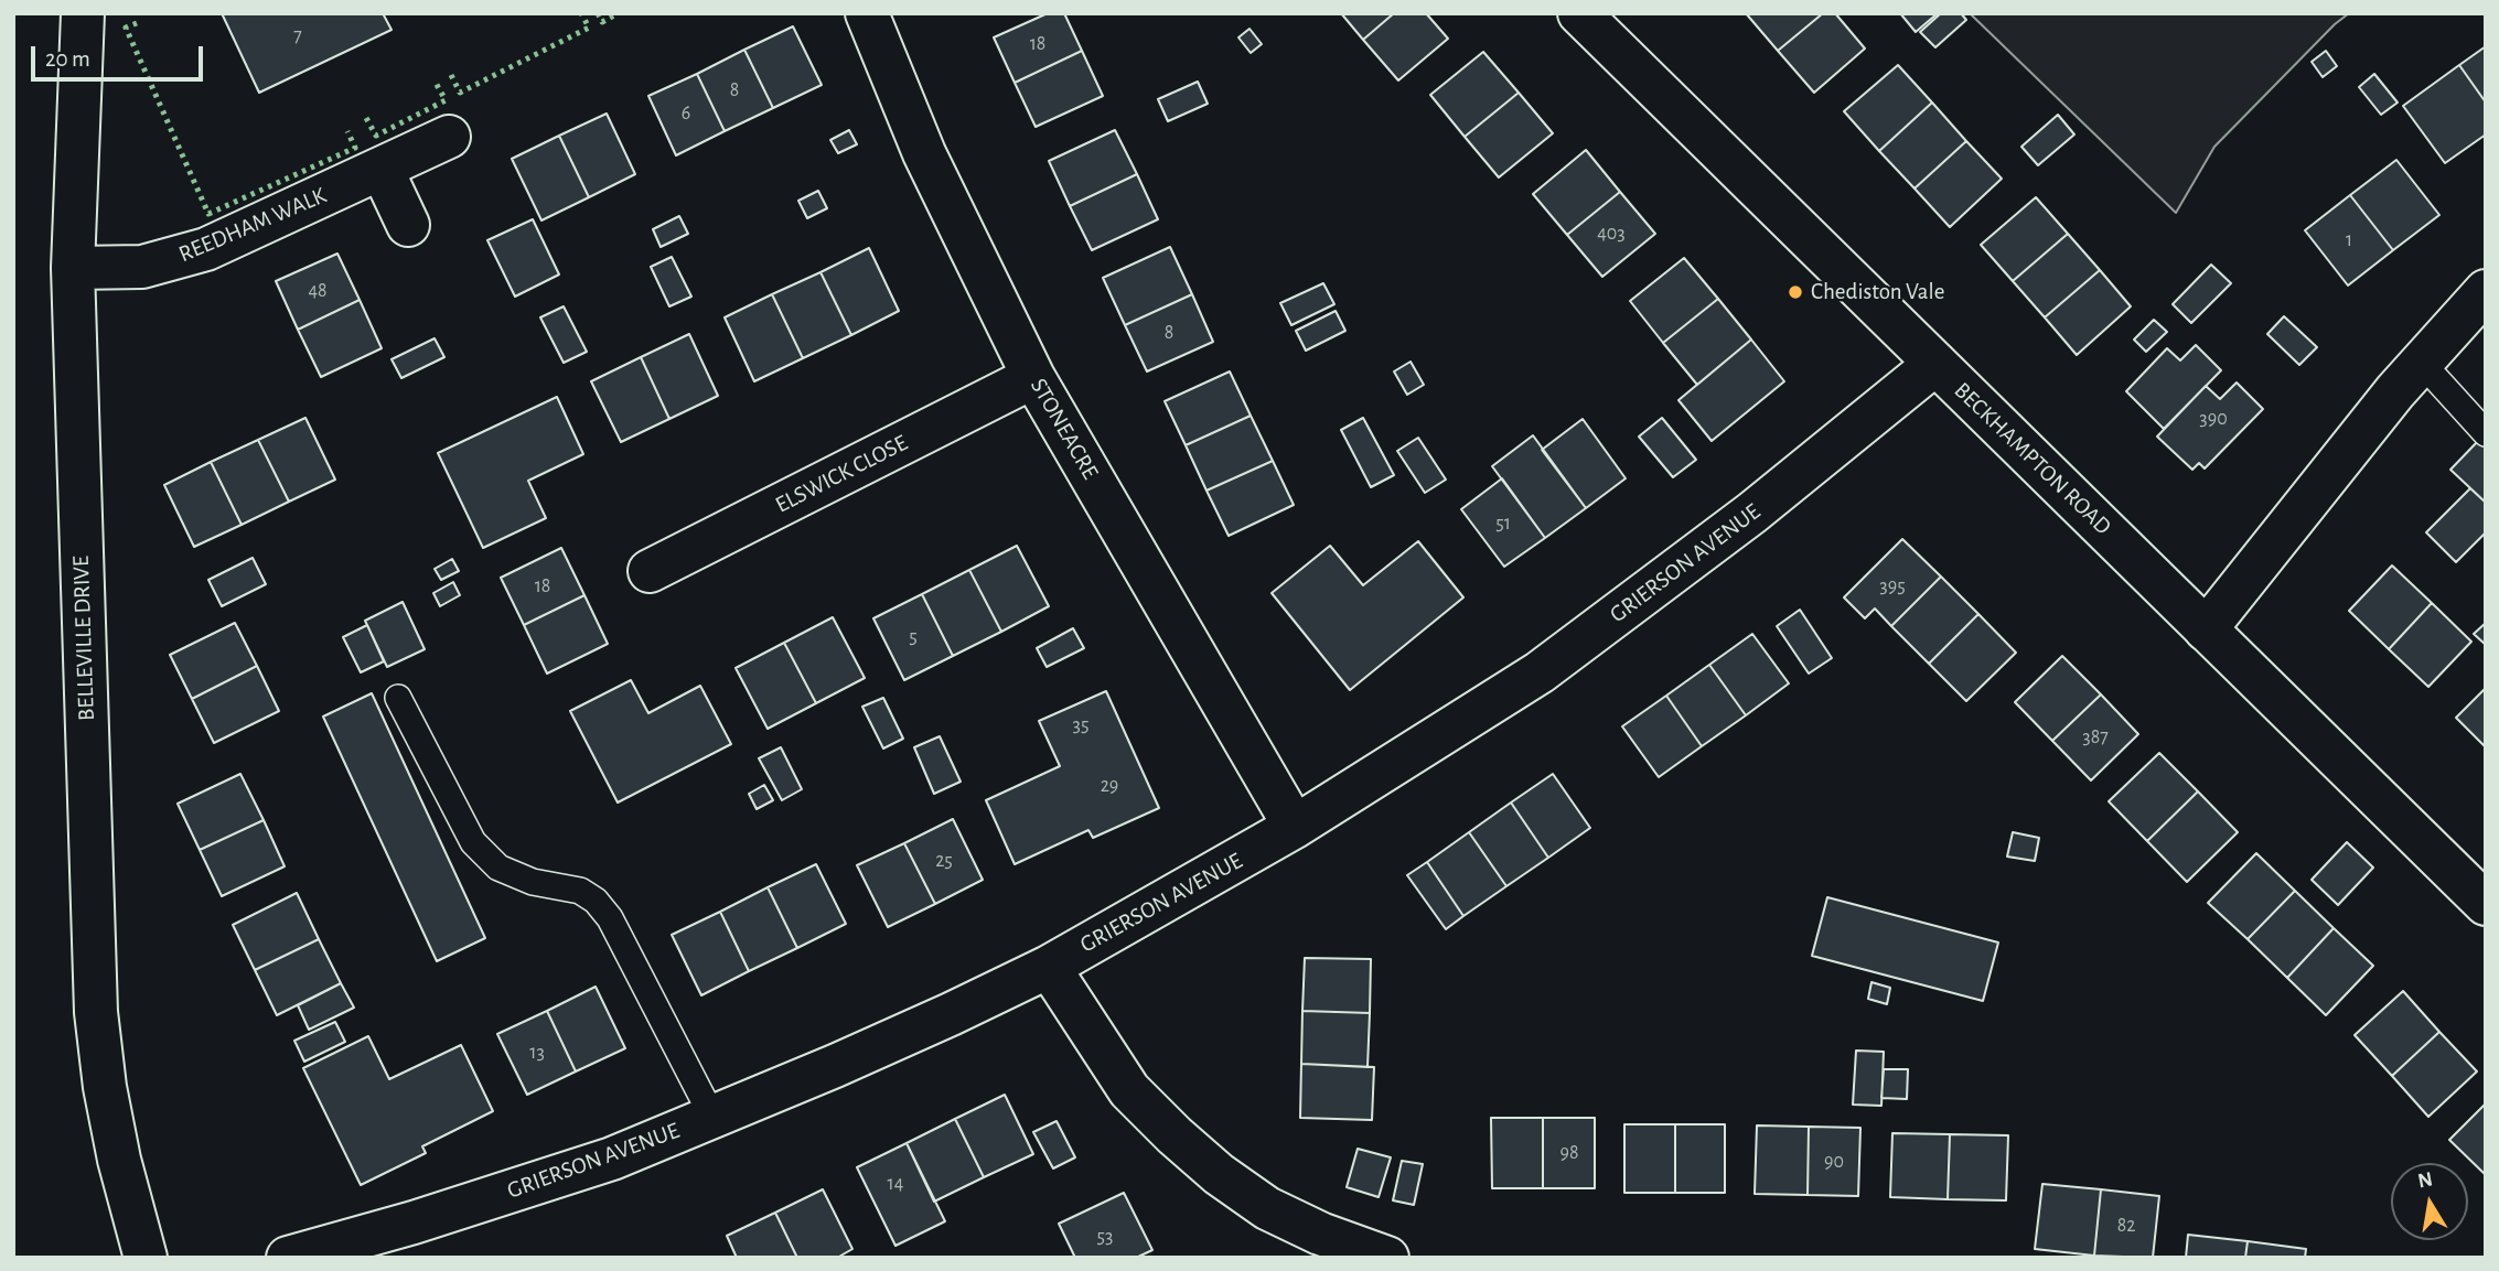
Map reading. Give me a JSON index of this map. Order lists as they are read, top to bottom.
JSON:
{
  "streets": {
    "street": [
      "REEDHAM WALK",
      "STONEACRE",
      "BECKHAMPTON ROAD",
      "ELSWICK CLOSE",
      "GRIERSON AVENUE",
      "BELLEVILLE DRIVE"
    ]
  },
  "crossings": [
    ["REEDHAM WALK", "BELLEVILLE DRIVE"],
    ["STONEACRE", "ELSWICK CLOSE"],
    ["STONEACRE", "GRIERSON AVENUE"],
    ["BECKHAMPTON ROAD", "GRIERSON AVENUE"]
  ],
  "places": ["Chediston Vale"],
  "house_numbers": [
    "7",
    "18",
    "8",
    "6",
    "403",
    "1",
    "48",
    "8",
    "390",
    "51",
    "18",
    "395",
    "5",
    "35",
    "387",
    "29",
    "25",
    "13",
    "98",
    "90",
    "14",
    "82",
    "53"
  ],
  "scale_bar": "20 m",
  "north": "top"
}
